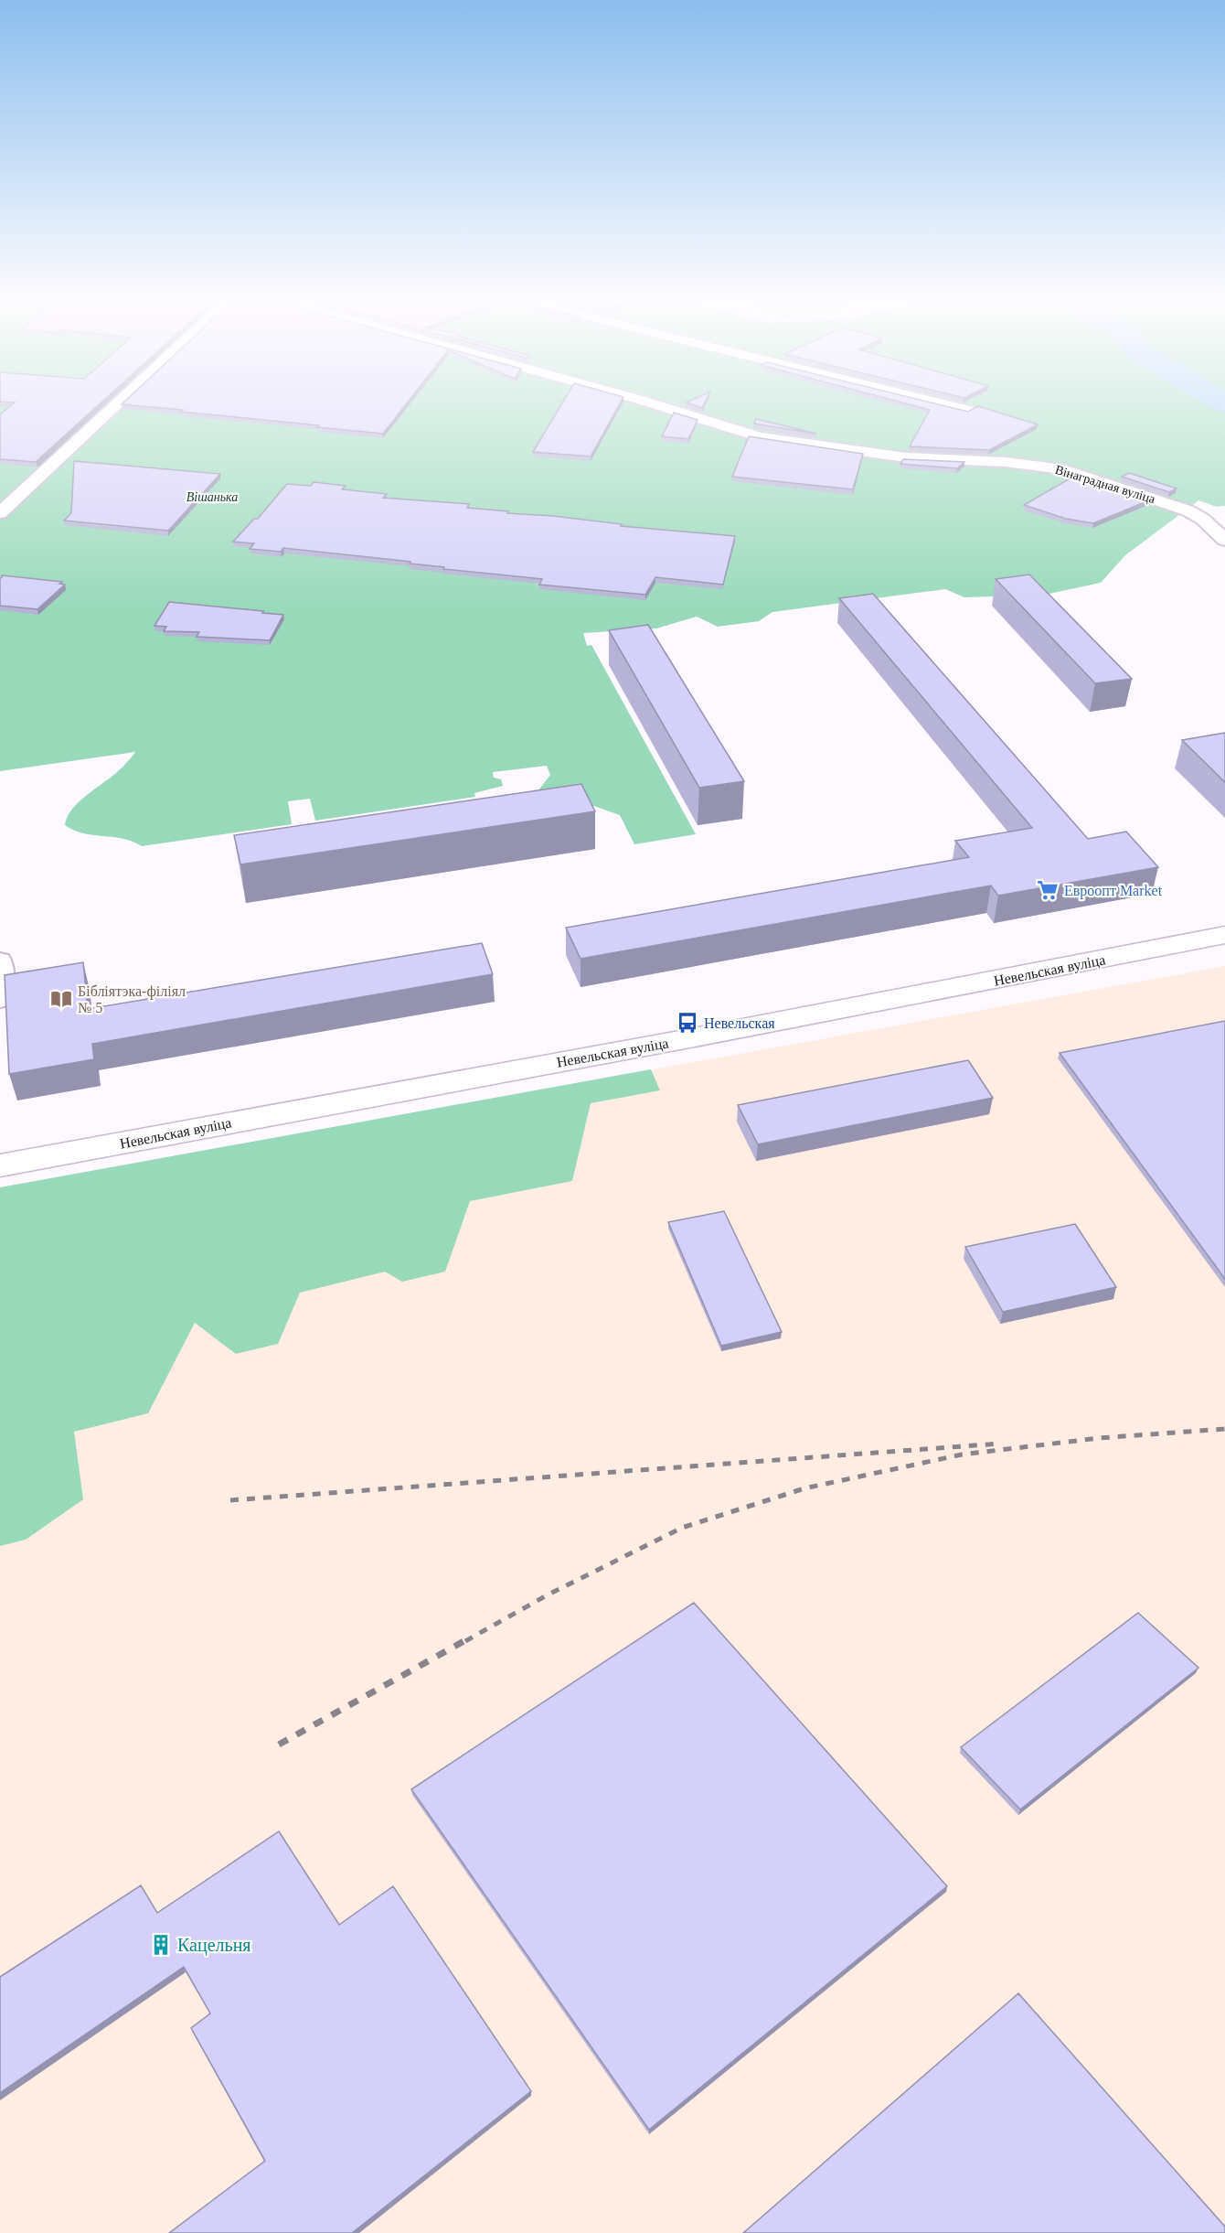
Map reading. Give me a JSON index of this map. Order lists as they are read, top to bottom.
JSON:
{
  "streets": {
    "street": ["Вінаградная вуліца", "Невельская вуліца"]
  },
  "parks": ["Вішанька"],
  "places": {
    "supermarket": ["Евроопт Market"],
    "library": ["Бібліятэка-філіял № 5"],
    "bus stop": ["Невельская"],
    "building": ["Кацельня"]
  }
}
